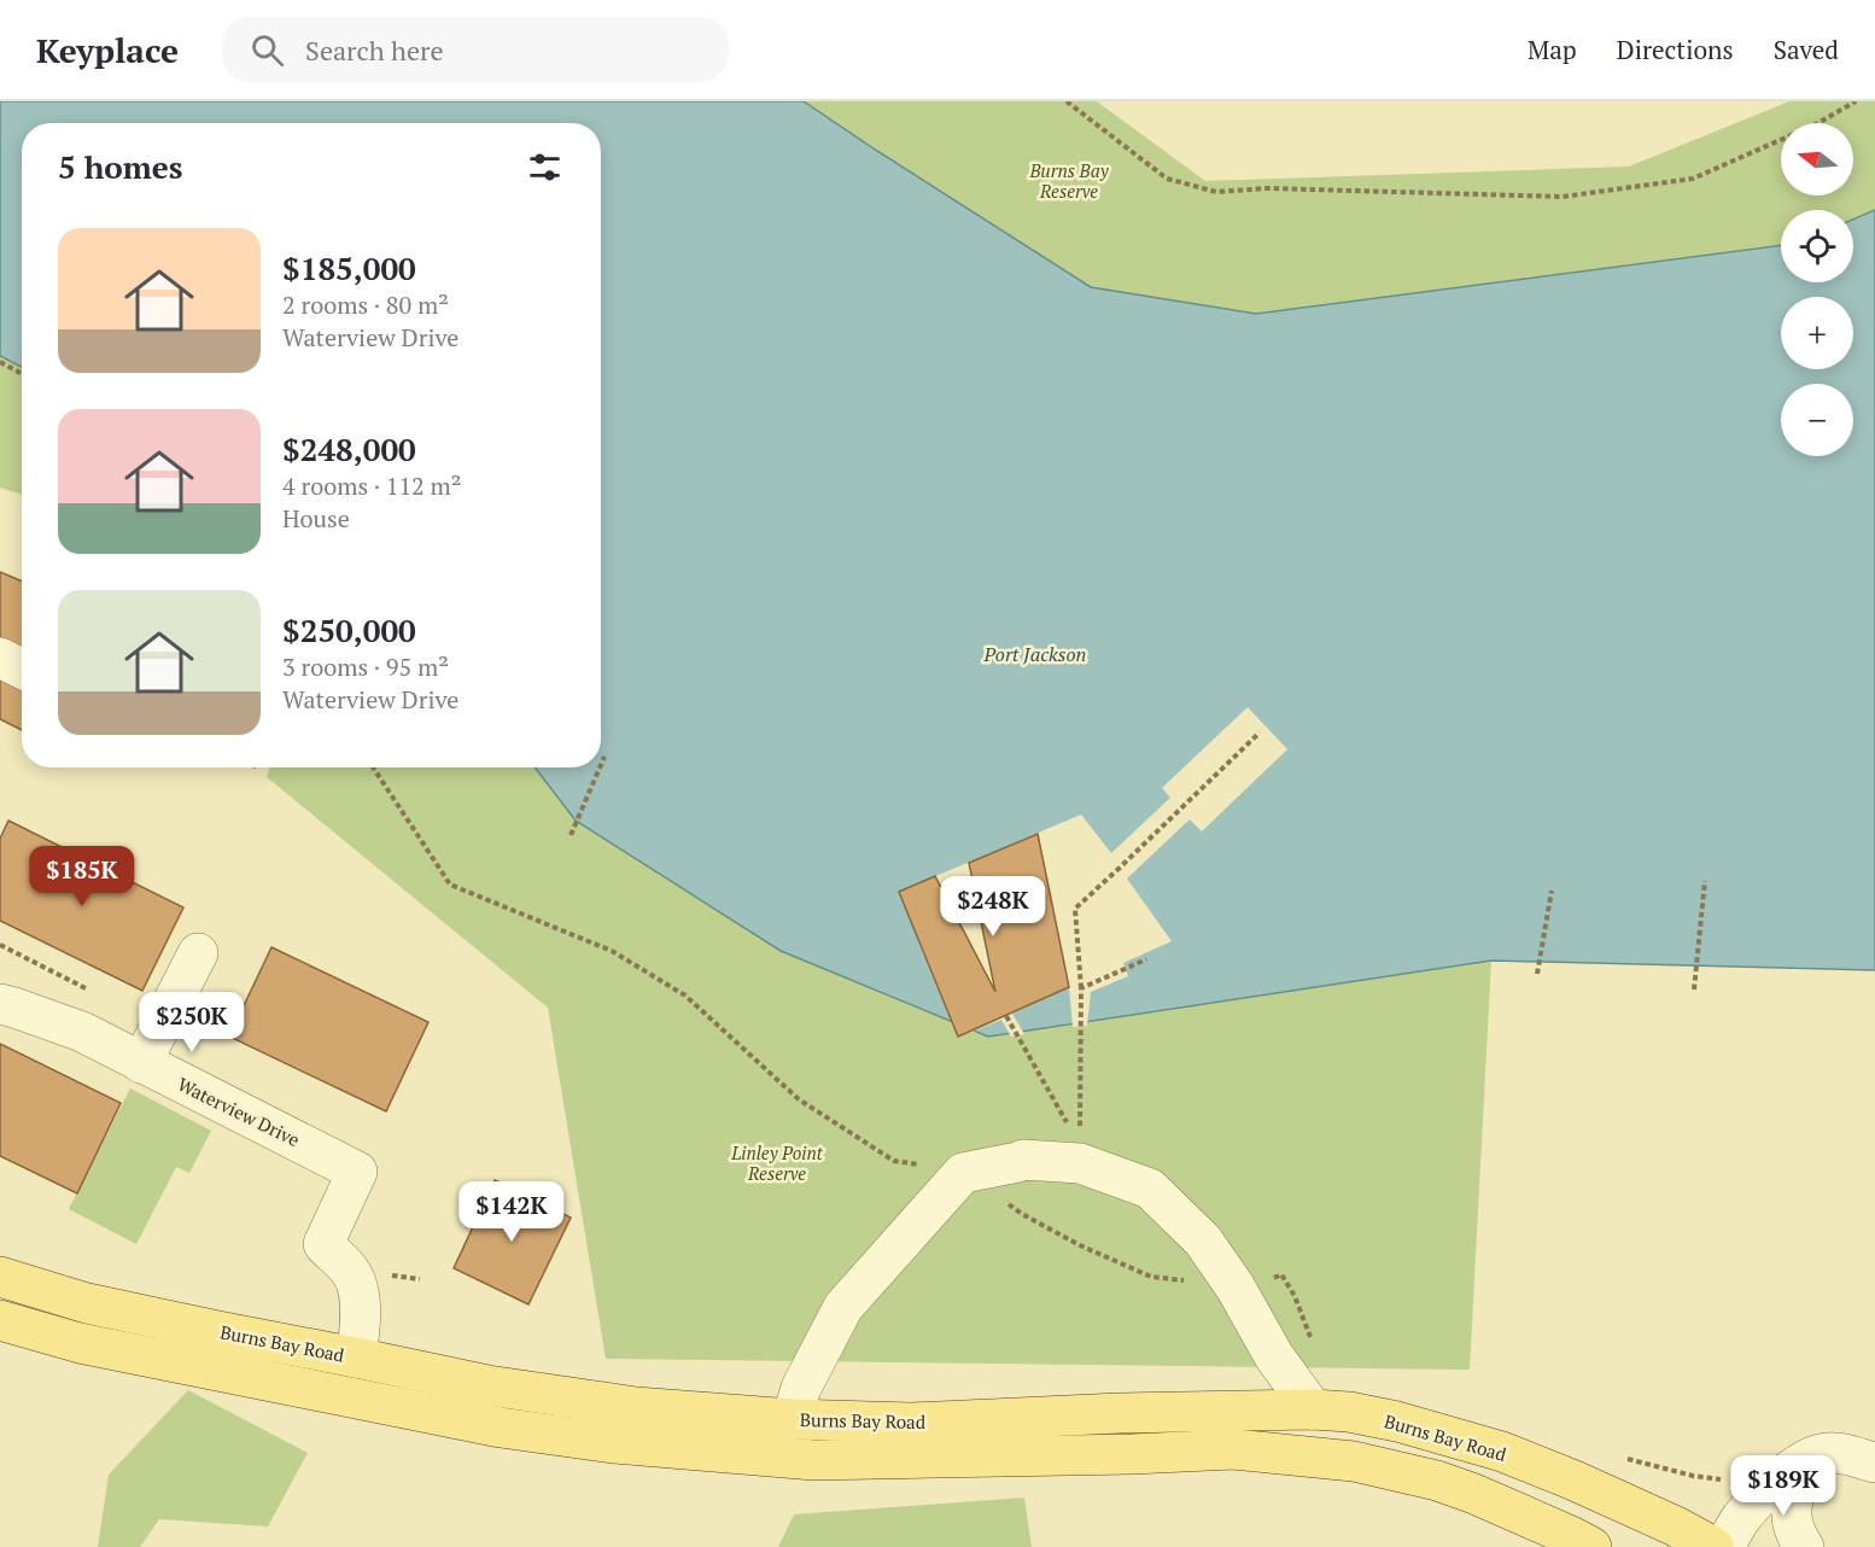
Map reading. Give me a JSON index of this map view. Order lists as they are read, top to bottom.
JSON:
{
  "streets": {
    "main road": ["Burns Bay Road"],
    "street": ["Waterview Drive"]
  },
  "crossings": [
    ["Waterview Drive", "Burns Bay Road"]
  ],
  "water": ["Port Jackson"],
  "parks": ["Burns Bay Reserve", "Linley Point Reserve"],
  "north": "left",
  "page": {
    "header": "Keyplace",
    "search": "Search here",
    "nav": ["Map", "Directions", "Saved"],
    "map_buttons": ["+", "−"],
    "heading": "5 homes",
    "list": [
      {
        "name": "$185,000",
        "note": "2 rooms · 80 m² · Waterview Drive"
      },
      {
        "name": "$248,000",
        "note": "4 rooms · 112 m² · House"
      },
      {
        "name": "$250,000",
        "note": "3 rooms · 95 m² · Waterview Drive"
      }
    ],
    "price": [
      "$185K",
      "$248K",
      "$250K",
      "$142K",
      "$189K"
    ]
  }
}
